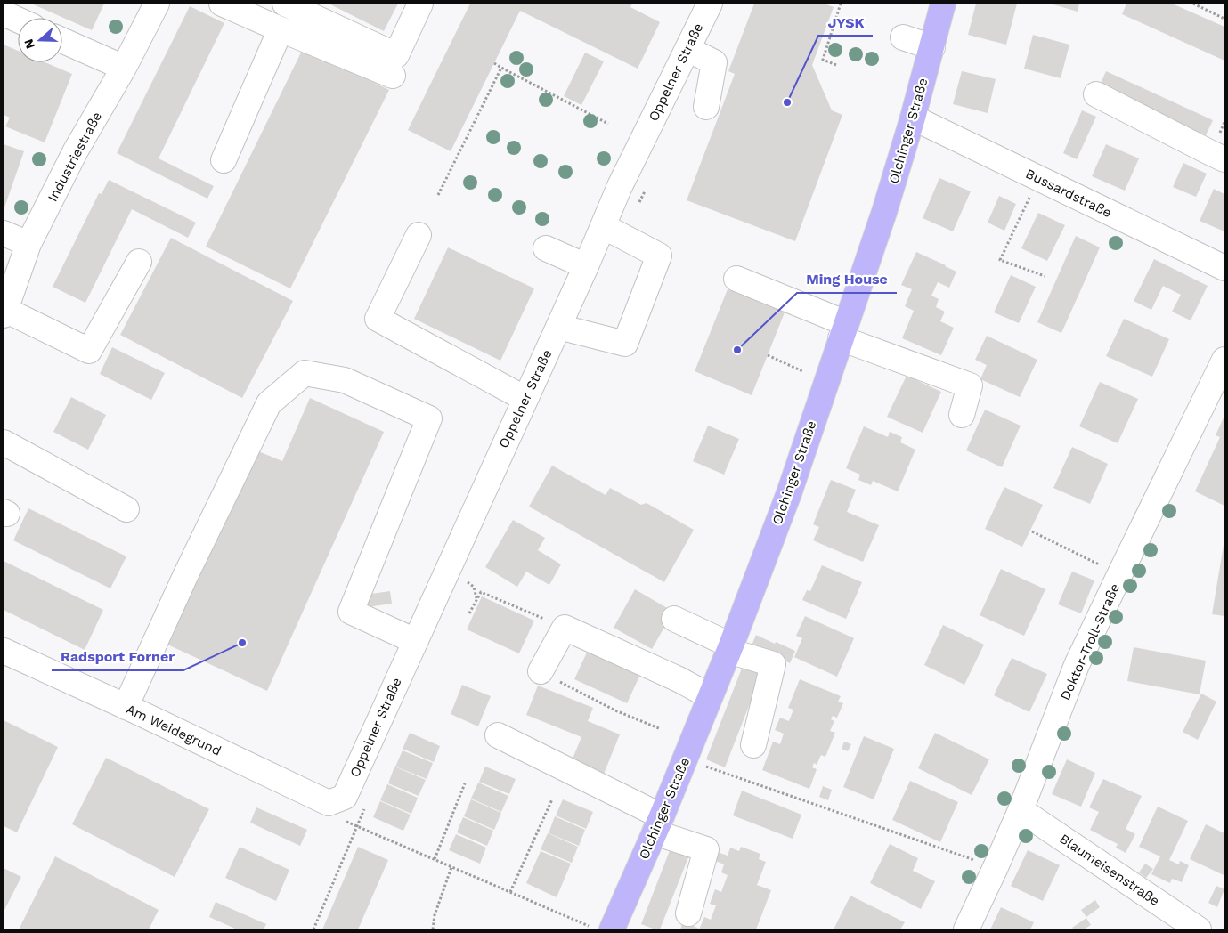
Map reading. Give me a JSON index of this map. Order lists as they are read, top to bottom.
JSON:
{
  "streets": {
    "main road": ["Olchinger Straße"],
    "street": [
      "Oppelner Straße",
      "Industriestraße",
      "Bussardstraße",
      "Doktor-Troll-Straße",
      "Am Weidegrund",
      "Blaumeisenstraße"
    ]
  },
  "crossings": [
    ["Oppelner Straße", "Am Weidegrund"],
    ["Olchinger Straße", "Bussardstraße"],
    ["Doktor-Troll-Straße", "Blaumeisenstraße"]
  ],
  "places": ["JYSK", "Ming House", "Radsport Forner"],
  "north": "left"
}
